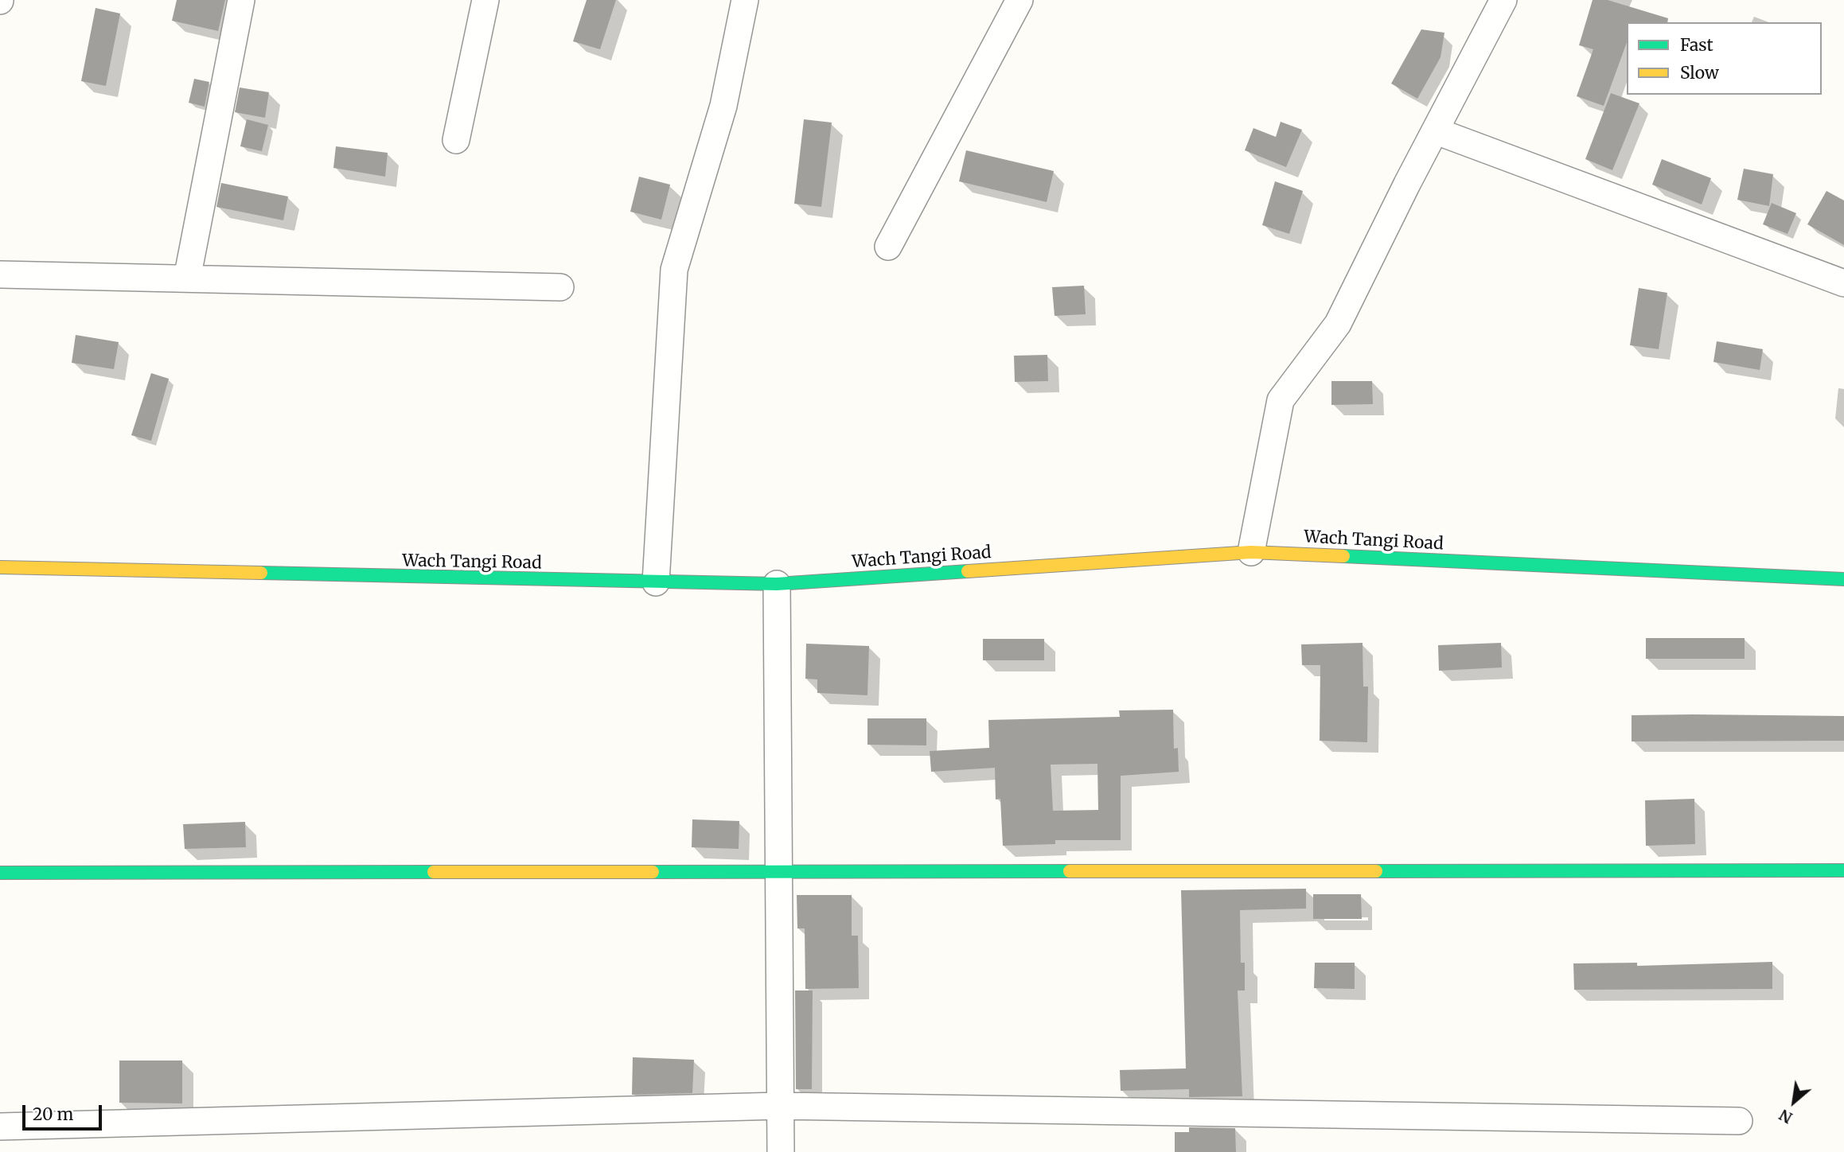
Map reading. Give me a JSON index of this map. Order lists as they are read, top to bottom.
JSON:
{
  "streets": {
    "main road": ["Wach Tangi Road"]
  },
  "legend": ["Fast", "Slow"],
  "scale_bar": "20 m",
  "north": "bottom left"
}
